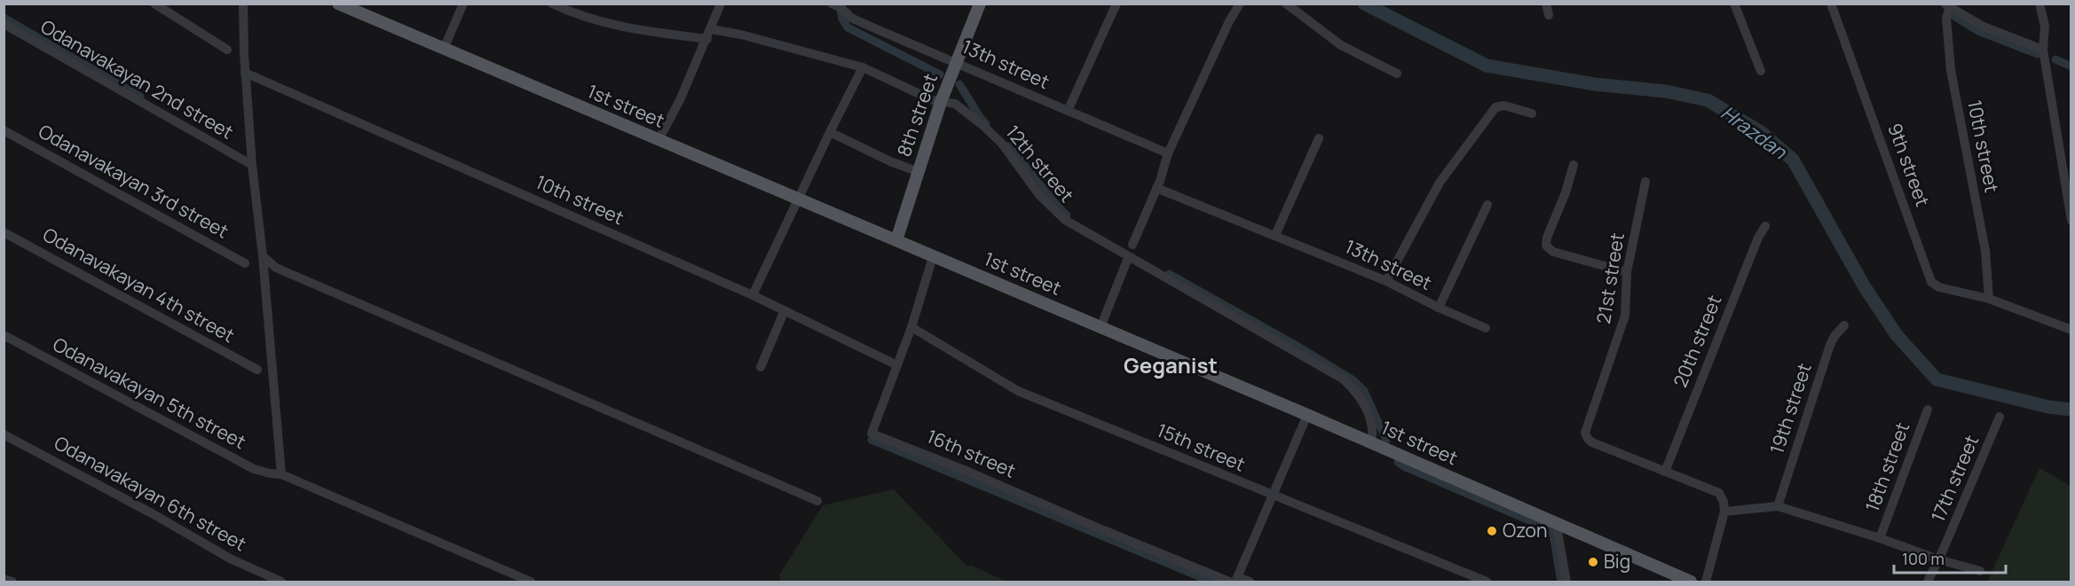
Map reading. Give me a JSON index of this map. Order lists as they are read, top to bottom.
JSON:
{
  "streets": {
    "main road": ["1st street", "8th street"],
    "street": [
      "13th street",
      "Odanavakayan 2nd street",
      "10th street",
      "12th street",
      "9th street",
      "Odanavakayan 3rd street",
      "21st street",
      "Odanavakayan 4th street",
      "20th street",
      "Odanavakayan 5th street",
      "19th street",
      "15th street",
      "16th street",
      "18th street",
      "17th street",
      "Odanavakayan 6th street"
    ]
  },
  "crossings": [
    ["13th street", "8th street"],
    ["1st street", "8th street"],
    ["1st street", "12th street"],
    ["1st street", "16th street"],
    ["8th street", "12th street"],
    ["10th street", "9th street"],
    ["10th street", "16th street"],
    ["21st street", "20th street"],
    ["15th street", "16th street"]
  ],
  "districts": ["Geganist"],
  "water": ["Hrazdan"],
  "places": ["Ozon", "Big"],
  "scale_bar": "100 m"
}
